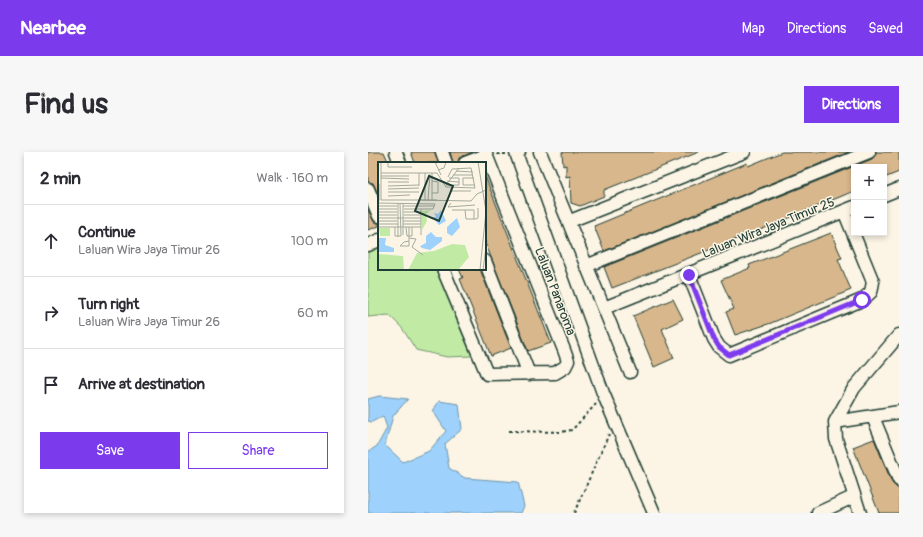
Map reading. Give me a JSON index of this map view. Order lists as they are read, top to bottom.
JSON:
{
  "streets": {
    "street": ["Laluan Wira Jaya Timur 25", "Laluan Panaroma"]
  },
  "page": {
    "header": "Nearbee",
    "nav": ["Map", "Directions", "Saved"],
    "buttons": [
      "Directions",
      ["Save", "Share"]
    ],
    "title": "Find us",
    "heading": ["2 min", "Walk · 160 m"],
    "map_buttons": ["+", "−"],
    "list": [
      ["Continue", "Laluan Wira Jaya Timur 26", "100 m"],
      ["Turn right", "Laluan Wira Jaya Timur 26", "60 m"],
      "Arrive at destination"
    ]
  }
}
